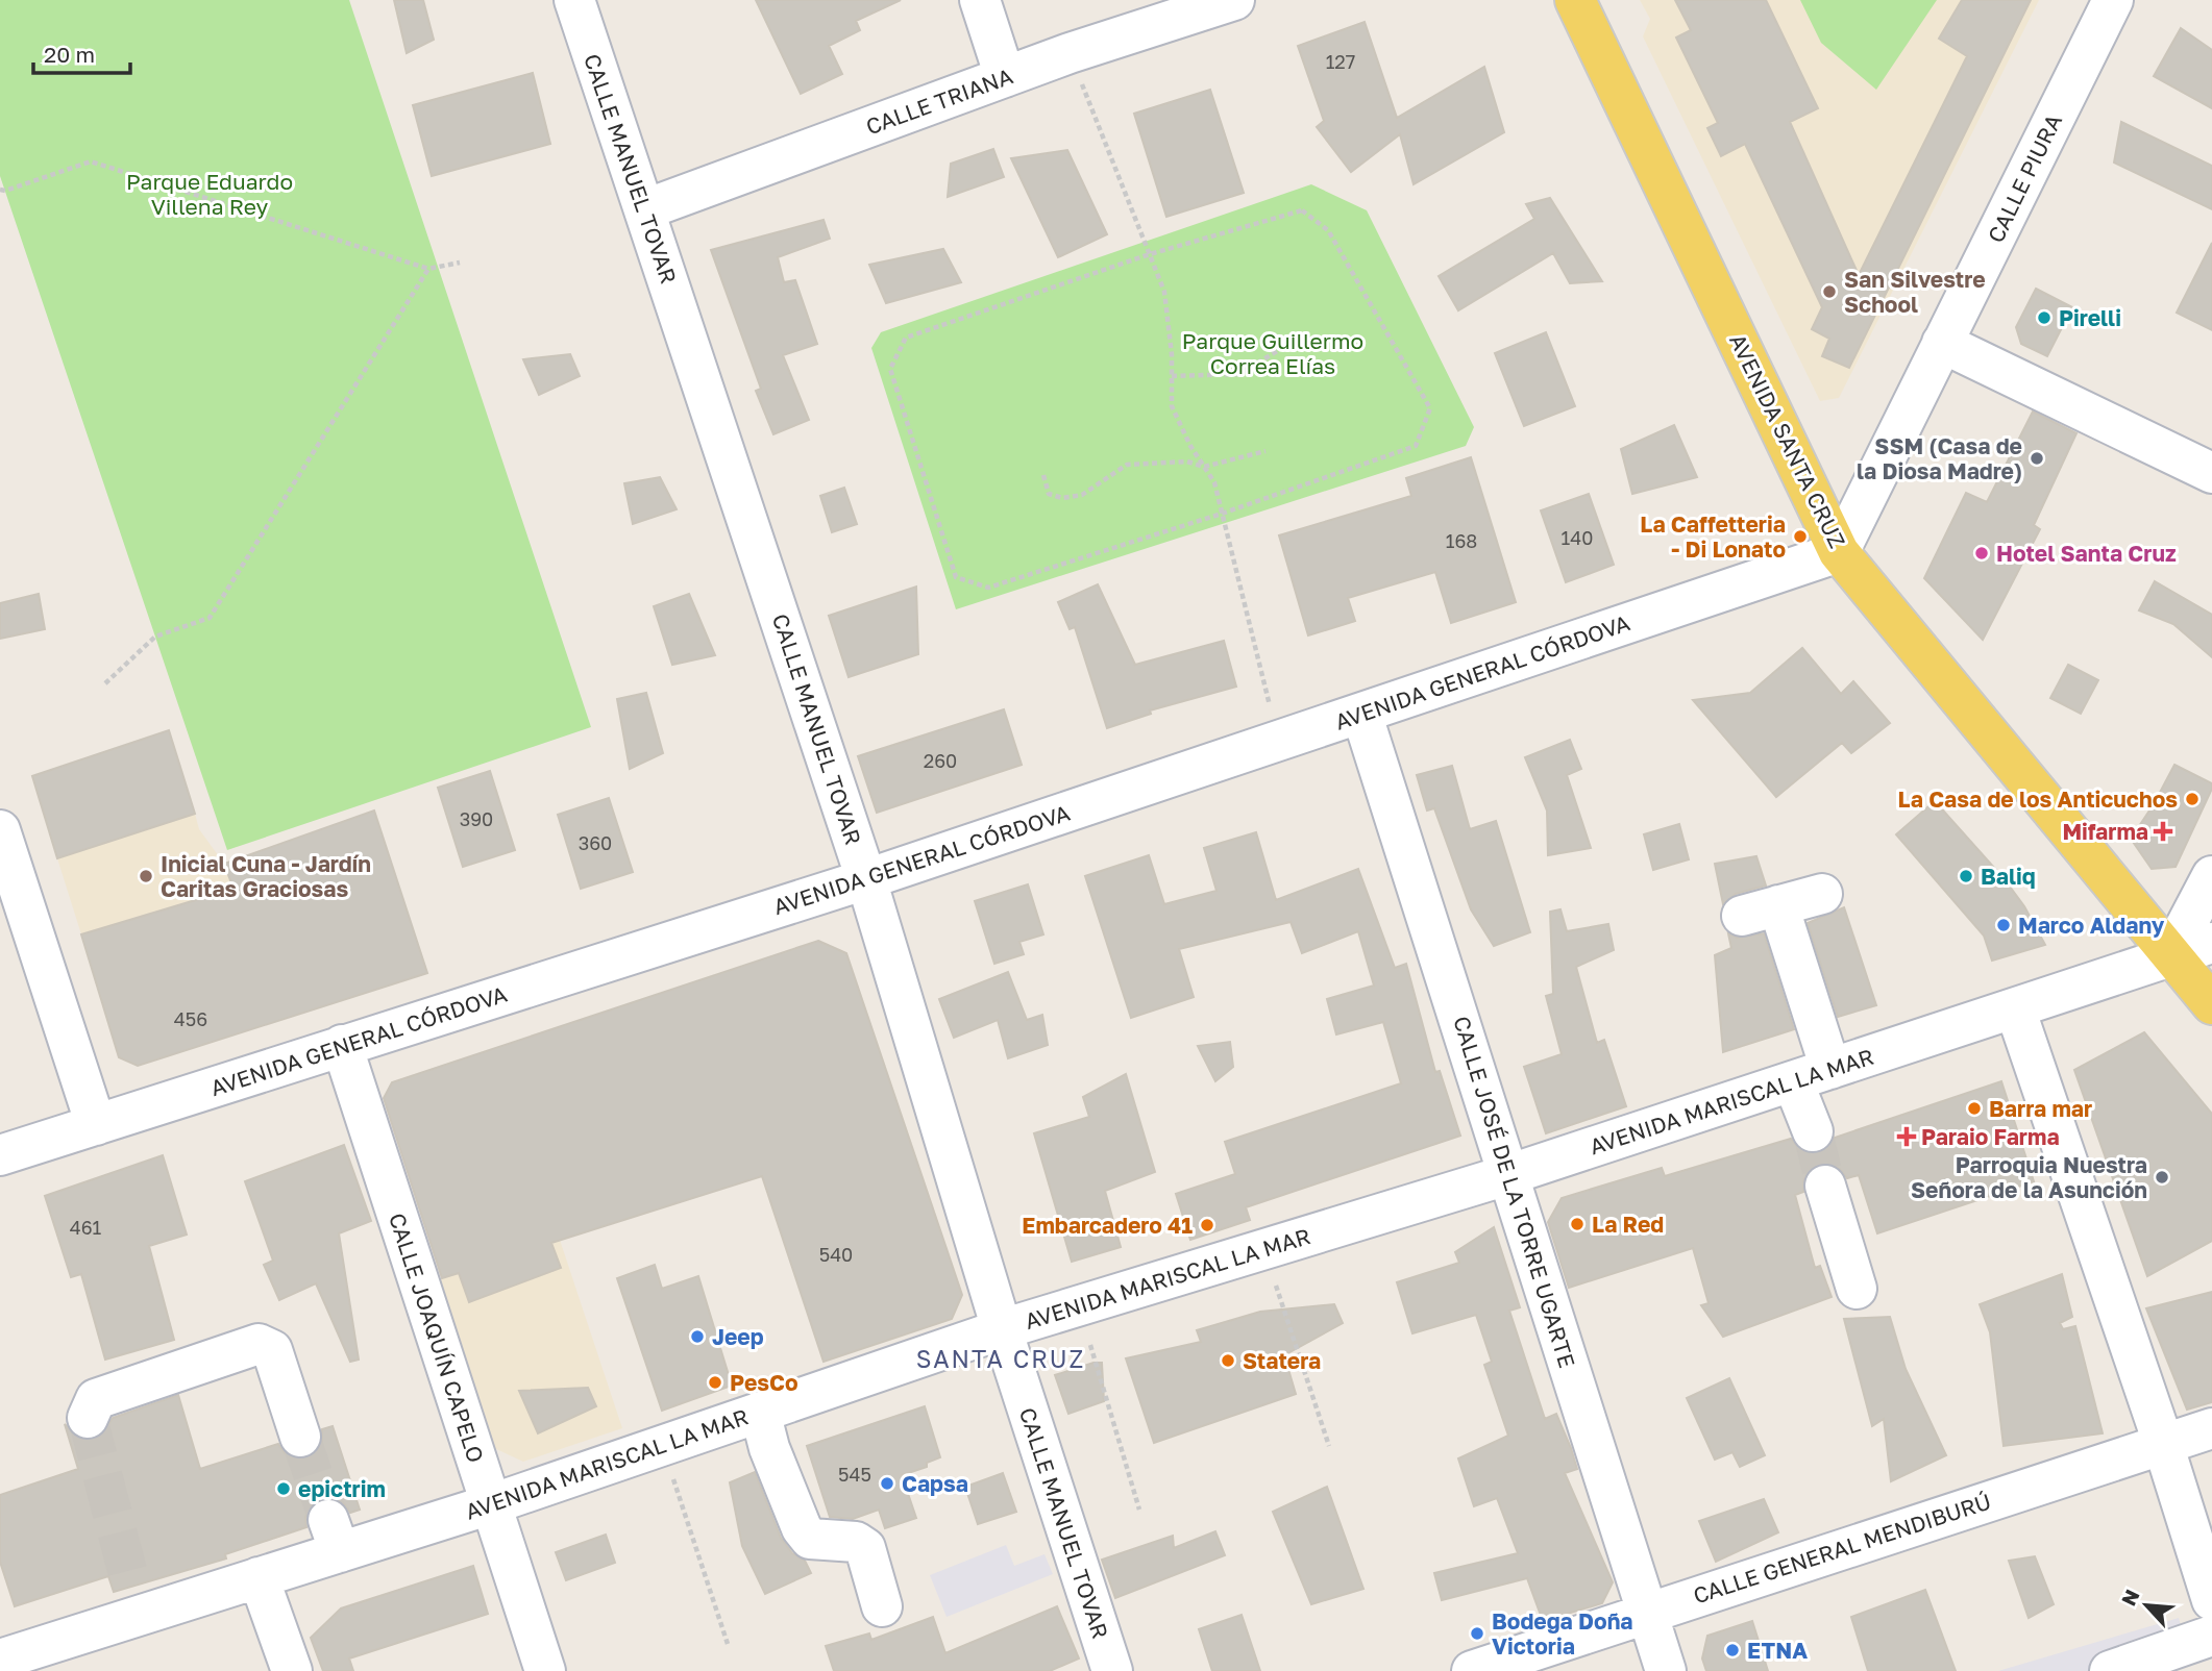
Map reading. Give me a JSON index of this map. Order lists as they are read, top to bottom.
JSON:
{
  "streets": {
    "main road": ["AVENIDA SANTA CRUZ"],
    "street": [
      "CALLE TRIANA",
      "CALLE MANUEL TOVAR",
      "CALLE PIURA",
      "AVENIDA GENERAL CÓRDOVA",
      "AVENIDA MARISCAL LA MAR",
      "CALLE JOSÉ DE LA TORRE UGARTE",
      "CALLE JOAQUÍN CAPELO",
      "CALLE GENERAL MENDIBURÚ"
    ]
  },
  "crossings": [
    ["CALLE TRIANA", "CALLE MANUEL TOVAR"],
    ["CALLE MANUEL TOVAR", "AVENIDA GENERAL CÓRDOVA"],
    ["CALLE MANUEL TOVAR", "AVENIDA MARISCAL LA MAR"],
    ["CALLE PIURA", "AVENIDA SANTA CRUZ"],
    ["CALLE PIURA", "AVENIDA GENERAL CÓRDOVA"],
    ["AVENIDA SANTA CRUZ", "AVENIDA GENERAL CÓRDOVA"],
    ["AVENIDA SANTA CRUZ", "AVENIDA MARISCAL LA MAR"],
    ["AVENIDA GENERAL CÓRDOVA", "CALLE JOSÉ DE LA TORRE UGARTE"],
    ["AVENIDA GENERAL CÓRDOVA", "CALLE JOAQUÍN CAPELO"],
    ["AVENIDA MARISCAL LA MAR", "CALLE JOSÉ DE LA TORRE UGARTE"],
    ["AVENIDA MARISCAL LA MAR", "CALLE JOAQUÍN CAPELO"],
    ["CALLE JOSÉ DE LA TORRE UGARTE", "CALLE GENERAL MENDIBURÚ"]
  ],
  "districts": ["SANTA CRUZ"],
  "parks": ["Parque Eduardo Villena Rey", "Parque Guillermo Correa Elías"],
  "places": {
    "other": [
      "San Silvestre School",
      "Pirelli",
      "SSM (Casa de la Diosa Madre)",
      "La Caffetteria - Di Lonato",
      "Hotel Santa Cruz",
      "La Casa de los Anticuchos",
      "Inicial Cuna - Jardín Caritas Graciosas",
      "Baliq",
      "Marco Aldany",
      "Barra mar",
      "Parroquia Nuestra Señora de la Asunción",
      "La Red",
      "Embarcadero 41",
      "Jeep",
      "Statera",
      "PesCo",
      "Capsa",
      "epictrim",
      "Bodega Doña Victoria",
      "ETNA"
    ],
    "health": ["Mifarma", "Paraio Farma"]
  },
  "house_numbers": [
    "127",
    "140",
    "168",
    "260",
    "390",
    "360",
    "456",
    "461",
    "540",
    "545"
  ],
  "scale_bar": "20 m",
  "north": "top left"
}
